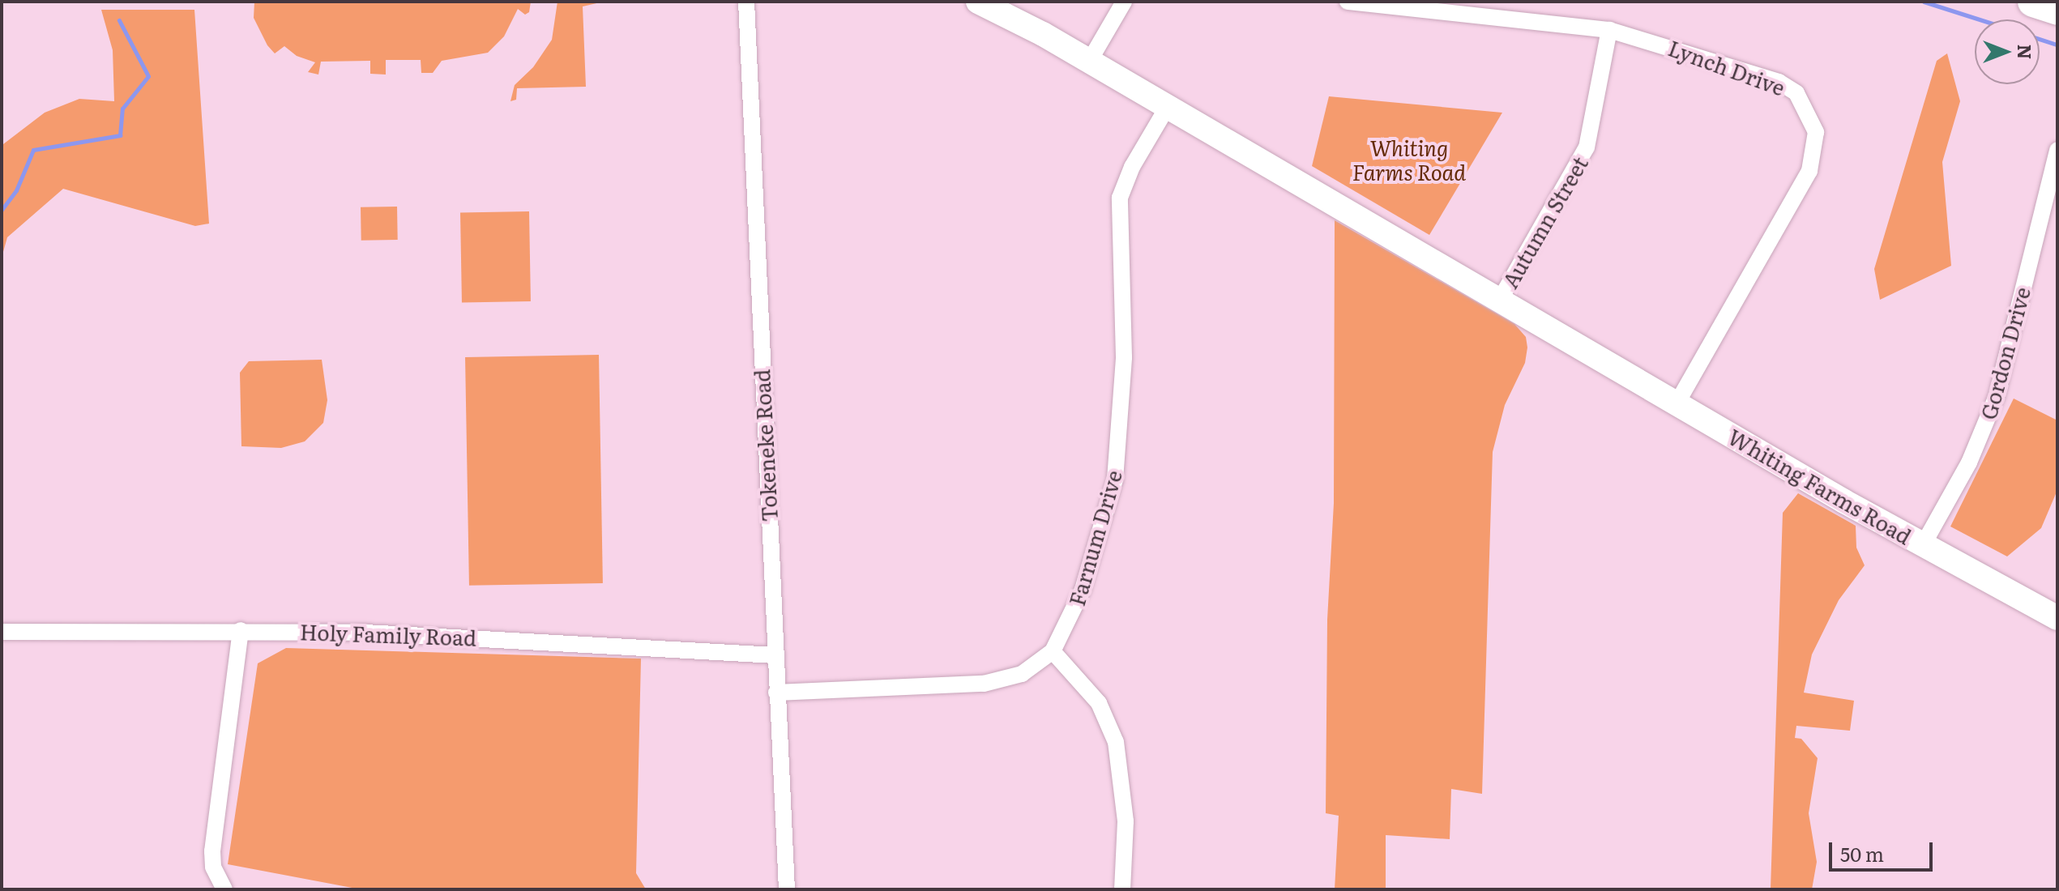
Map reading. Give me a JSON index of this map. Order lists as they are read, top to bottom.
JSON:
{
  "streets": {
    "main road": ["Whiting Farms Road"],
    "street": [
      "Lynch Drive",
      "Autumn Street",
      "Gordon Drive",
      "Tokeneke Road",
      "Farnum Drive",
      "Holy Family Road"
    ]
  },
  "crossings": [
    ["Lynch Drive", "Autumn Street"],
    ["Lynch Drive", "Whiting Farms Road"],
    ["Autumn Street", "Whiting Farms Road"],
    ["Gordon Drive", "Whiting Farms Road"],
    ["Tokeneke Road", "Farnum Drive"],
    ["Tokeneke Road", "Holy Family Road"],
    ["Whiting Farms Road", "Farnum Drive"]
  ],
  "parks": ["Whiting Farms Road"],
  "scale_bar": "50 m",
  "north": "right"
}
